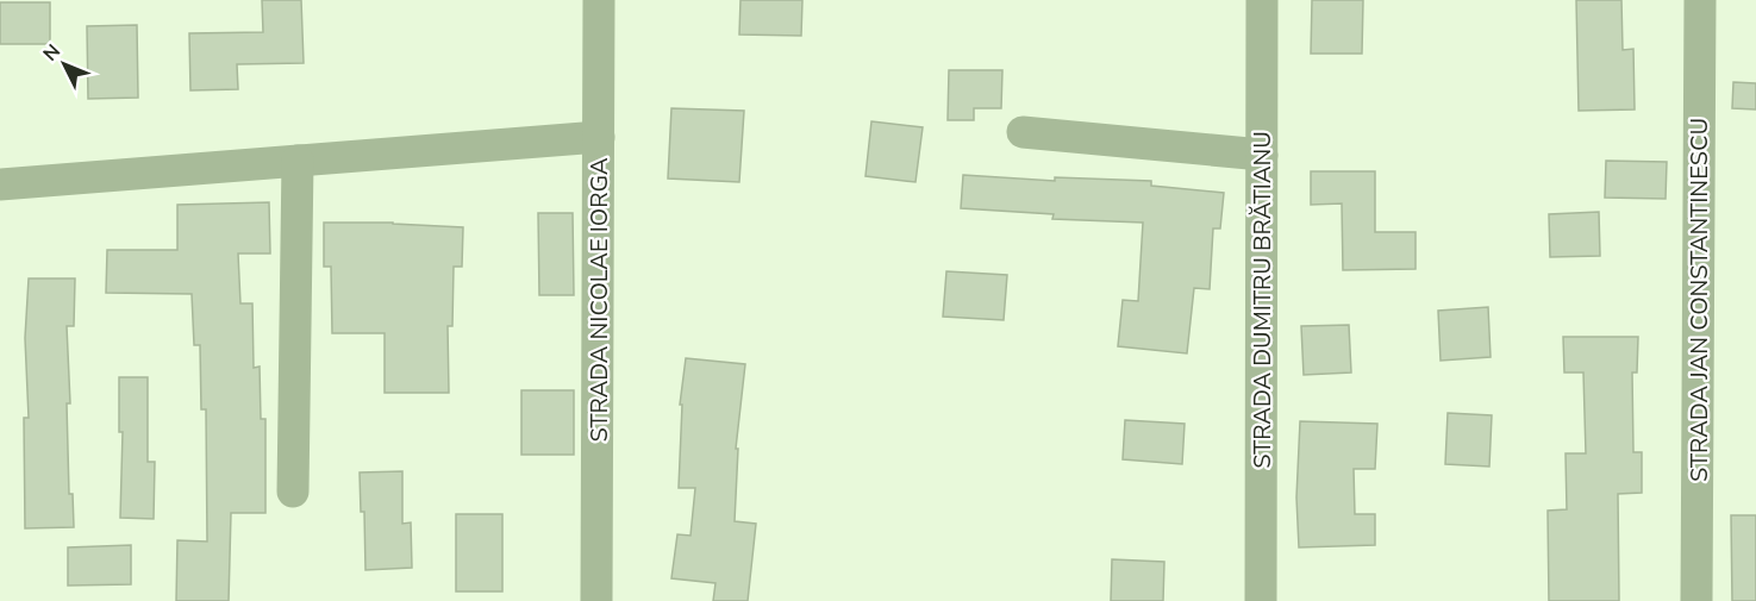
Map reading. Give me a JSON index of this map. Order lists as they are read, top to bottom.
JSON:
{
  "streets": {
    "street": ["STRADA NICOLAE IORGA", "STRADA DUMITRU BRĂTIANU", "STRADA JAN CONSTANTINESCU"]
  },
  "north": "top left"
}
